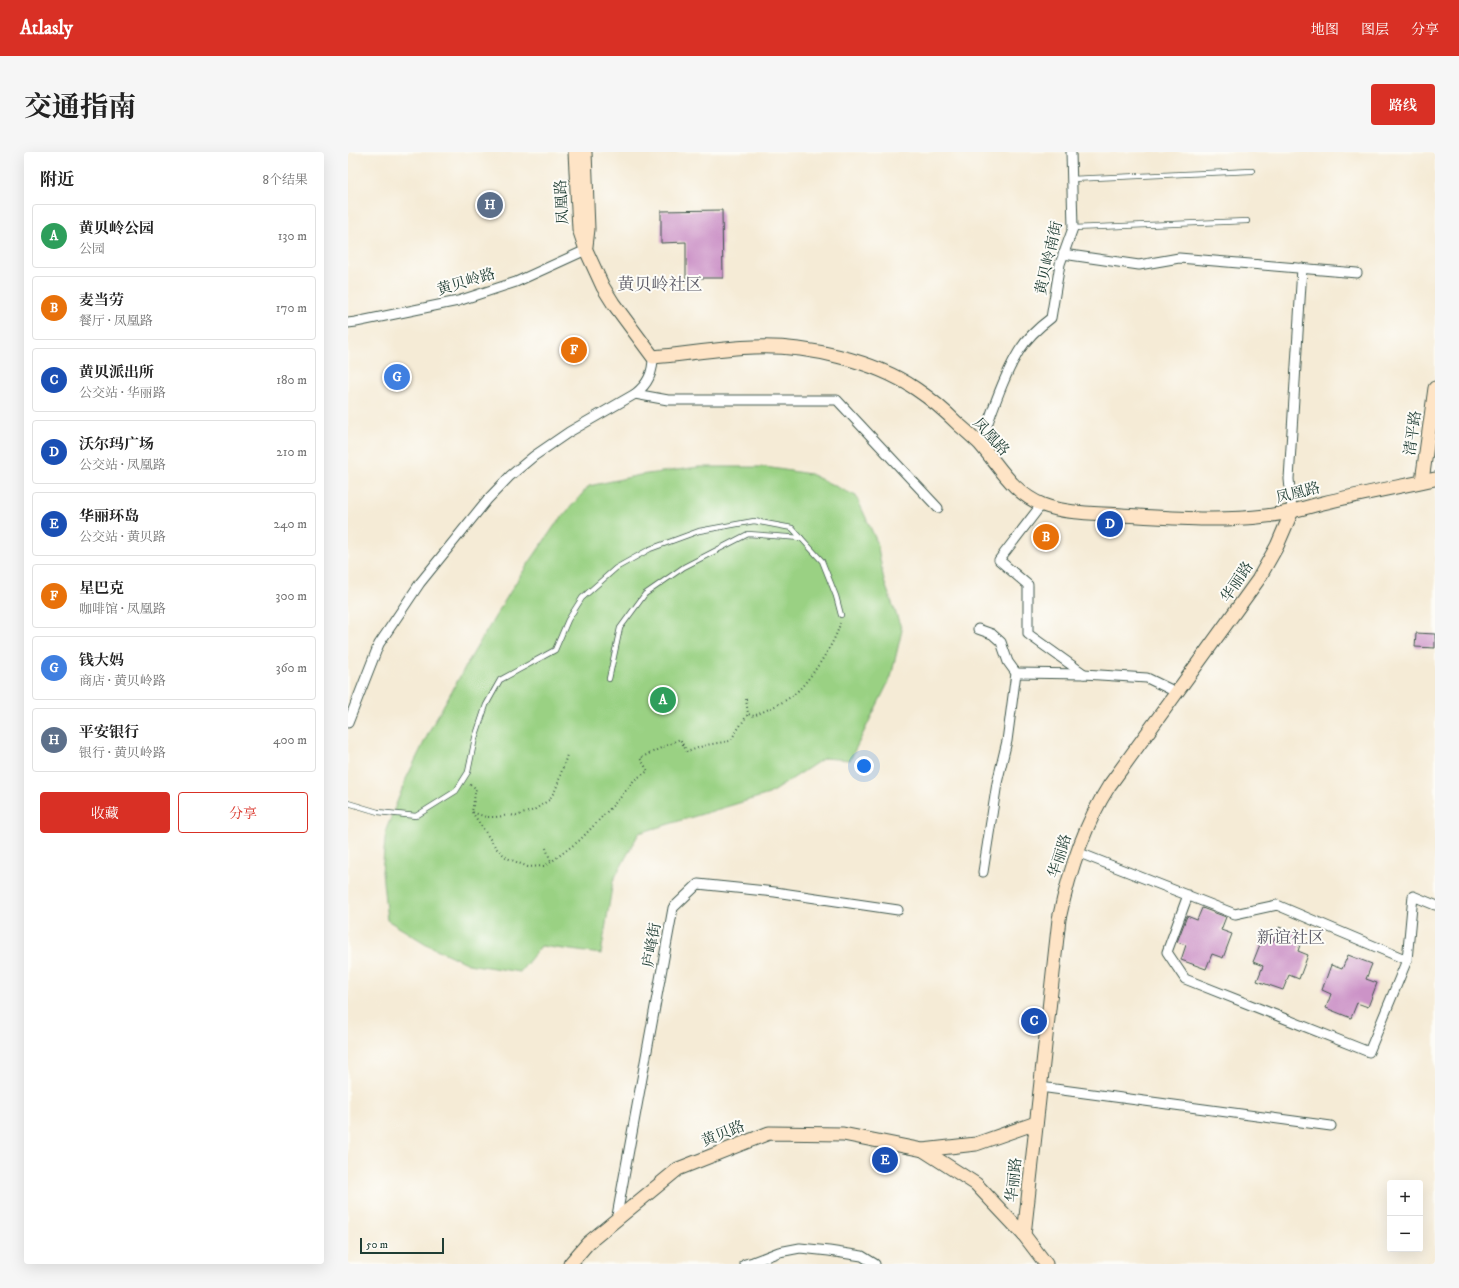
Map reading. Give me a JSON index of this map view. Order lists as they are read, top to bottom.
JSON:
{
  "streets": {
    "street": [
      "凤凰路",
      "黄贝岭南街",
      "黄贝岭路",
      "清平路",
      "华丽路",
      "庐峰街",
      "黄贝路"
    ]
  },
  "crossings": [
    ["凤凰路", "黄贝岭南街"],
    ["凤凰路", "黄贝岭路"],
    ["凤凰路", "清平路"],
    ["凤凰路", "华丽路"],
    ["华丽路", "黄贝路"],
    ["庐峰街", "黄贝路"]
  ],
  "districts": ["黄贝岭社区", "新谊社区"],
  "scale_bar": "50 m",
  "page": {
    "header": "Atlasly",
    "nav": ["地图", "图层", "分享"],
    "title": "交通指南",
    "buttons": [
      "路线",
      ["收藏", "分享"]
    ],
    "heading": ["附近", "8个结果"],
    "pins": [
      "H",
      "F",
      "G",
      "D",
      "B",
      "A",
      "C",
      "E"
    ],
    "list": [
      {
        "mark": "A",
        "name": "黄贝岭公园",
        "note": "公园",
        "value": "130 m"
      },
      {
        "mark": "B",
        "name": "麦当劳",
        "note": "餐厅 · 凤凰路",
        "value": "170 m"
      },
      {
        "mark": "C",
        "name": "黄贝派出所",
        "note": "公交站 · 华丽路",
        "value": "180 m"
      },
      {
        "mark": "D",
        "name": "沃尔玛广场",
        "note": "公交站 · 凤凰路",
        "value": "210 m"
      },
      {
        "mark": "E",
        "name": "华丽环岛",
        "note": "公交站 · 黄贝路",
        "value": "240 m"
      },
      {
        "mark": "F",
        "name": "星巴克",
        "note": "咖啡馆 · 凤凰路",
        "value": "300 m"
      },
      {
        "mark": "G",
        "name": "钱大妈",
        "note": "商店 · 黄贝岭路",
        "value": "360 m"
      },
      {
        "mark": "H",
        "name": "平安银行",
        "note": "银行 · 黄贝岭路",
        "value": "400 m"
      }
    ],
    "map_buttons": ["+", "−"],
    "scale": "50 m"
  }
}
